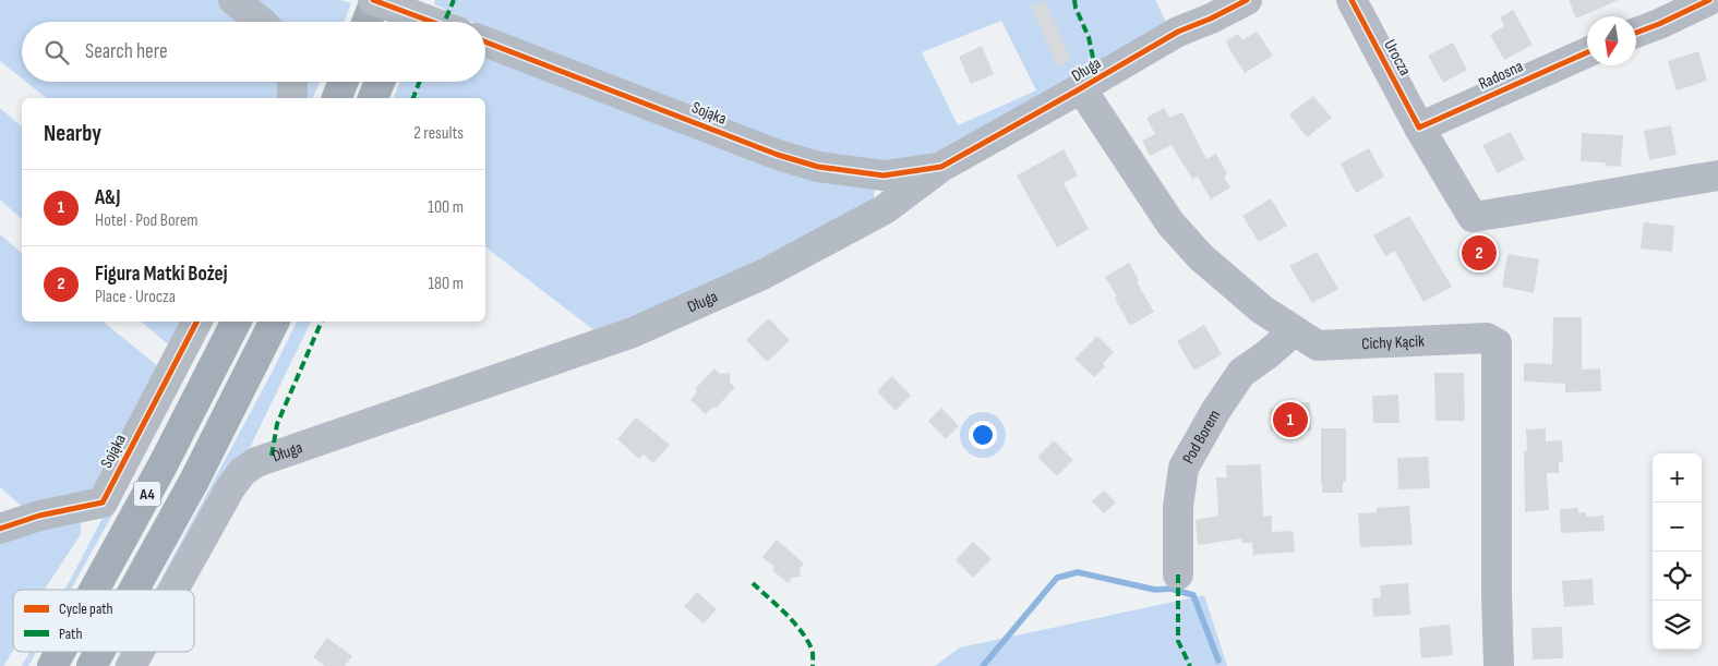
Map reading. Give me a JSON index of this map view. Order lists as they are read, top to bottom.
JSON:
{
  "streets": {
    "highway": ["A4"],
    "street": [
      "Urocza",
      "Długa",
      "Radosna",
      "Sojąka",
      "Cichy Kącik",
      "Pod Borem"
    ]
  },
  "crossings": [
    ["Urocza", "Radosna"],
    ["Długa", "Sojąka"],
    ["Długa", "Cichy Kącik"],
    ["Cichy Kącik", "Pod Borem"]
  ],
  "legend": ["Cycle path", "Path"],
  "north": "bottom",
  "page": {
    "search": "Search here",
    "heading": ["Nearby", "2 results"],
    "list": [
      {
        "mark": "1",
        "name": "A&J",
        "note": "Hotel · Pod Borem",
        "value": "100 m"
      },
      {
        "mark": "2",
        "name": "Figura Matki Bożej",
        "note": "Place · Urocza",
        "value": "180 m"
      }
    ],
    "pins": ["2", "1"],
    "map_buttons": ["+", "−"]
  }
}
